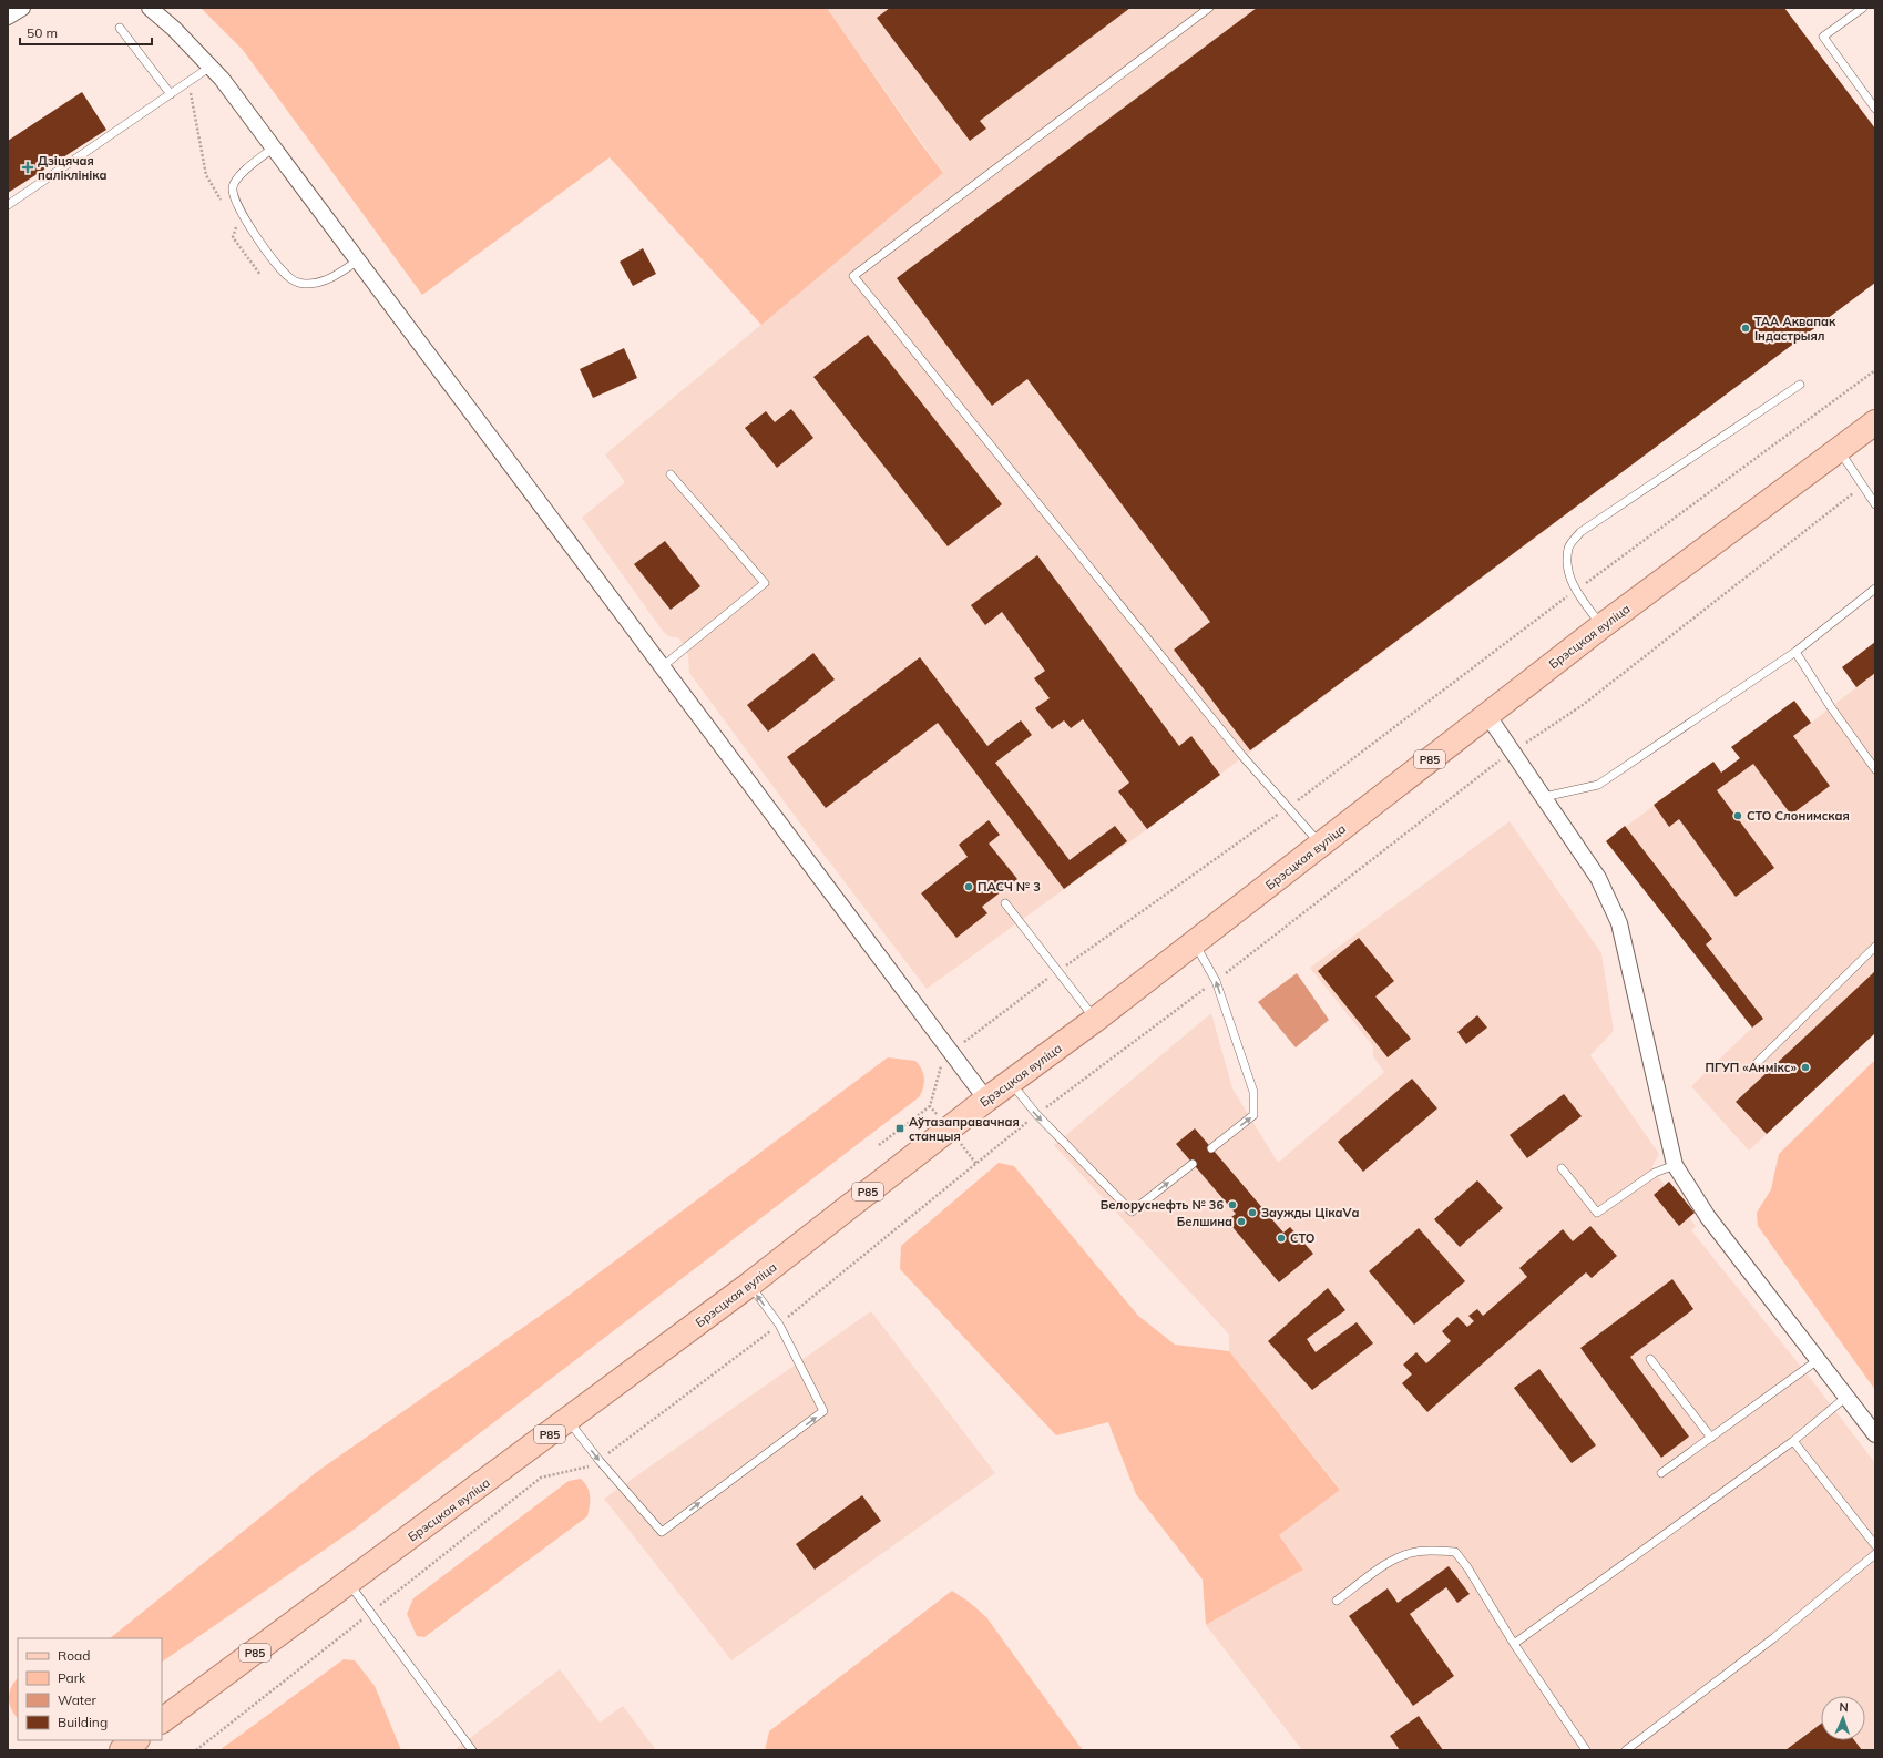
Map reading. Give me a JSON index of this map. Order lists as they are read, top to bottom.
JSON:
{
  "streets": {
    "main road": ["Брэсцкая вуліца", "Р85"]
  },
  "places": {
    "health": ["Дзіцячая паліклініка"],
    "other": [
      "ТАА Аквапак Індастрыял",
      "СТО Слонимская",
      "ПАСЧ № 3",
      "ПГУП «Анмікс»",
      "Белоруснефть № 36",
      "Заужды ЦікаVа",
      "Белшина",
      "СТО"
    ],
    "transit": ["Аўтазаправачная станцыя"]
  },
  "legend": [
    "Road",
    "Park",
    "Water",
    "Building"
  ],
  "scale_bar": "50 m",
  "north": "top"
}
